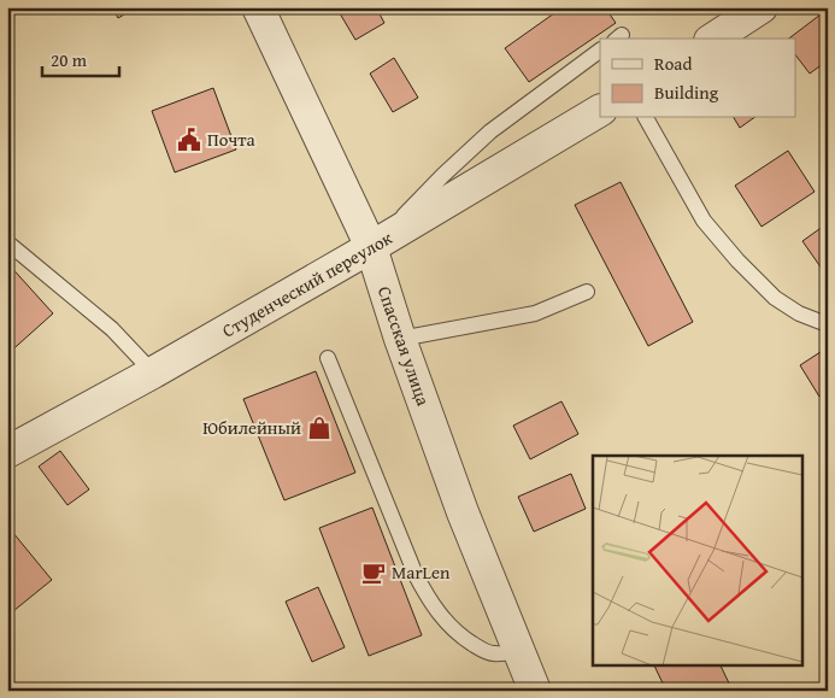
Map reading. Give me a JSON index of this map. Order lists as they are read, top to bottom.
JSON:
{
  "streets": {
    "street": ["Студенческий переулок", "Спасская улица"]
  },
  "crossings": [
    ["Студенческий переулок", "Спасская улица"]
  ],
  "places": {
    "public building": ["Почта"],
    "shop": ["Юбилейный"],
    "cafe": ["MarLen"]
  },
  "legend": ["Road", "Building"],
  "scale_bar": "20 m"
}
